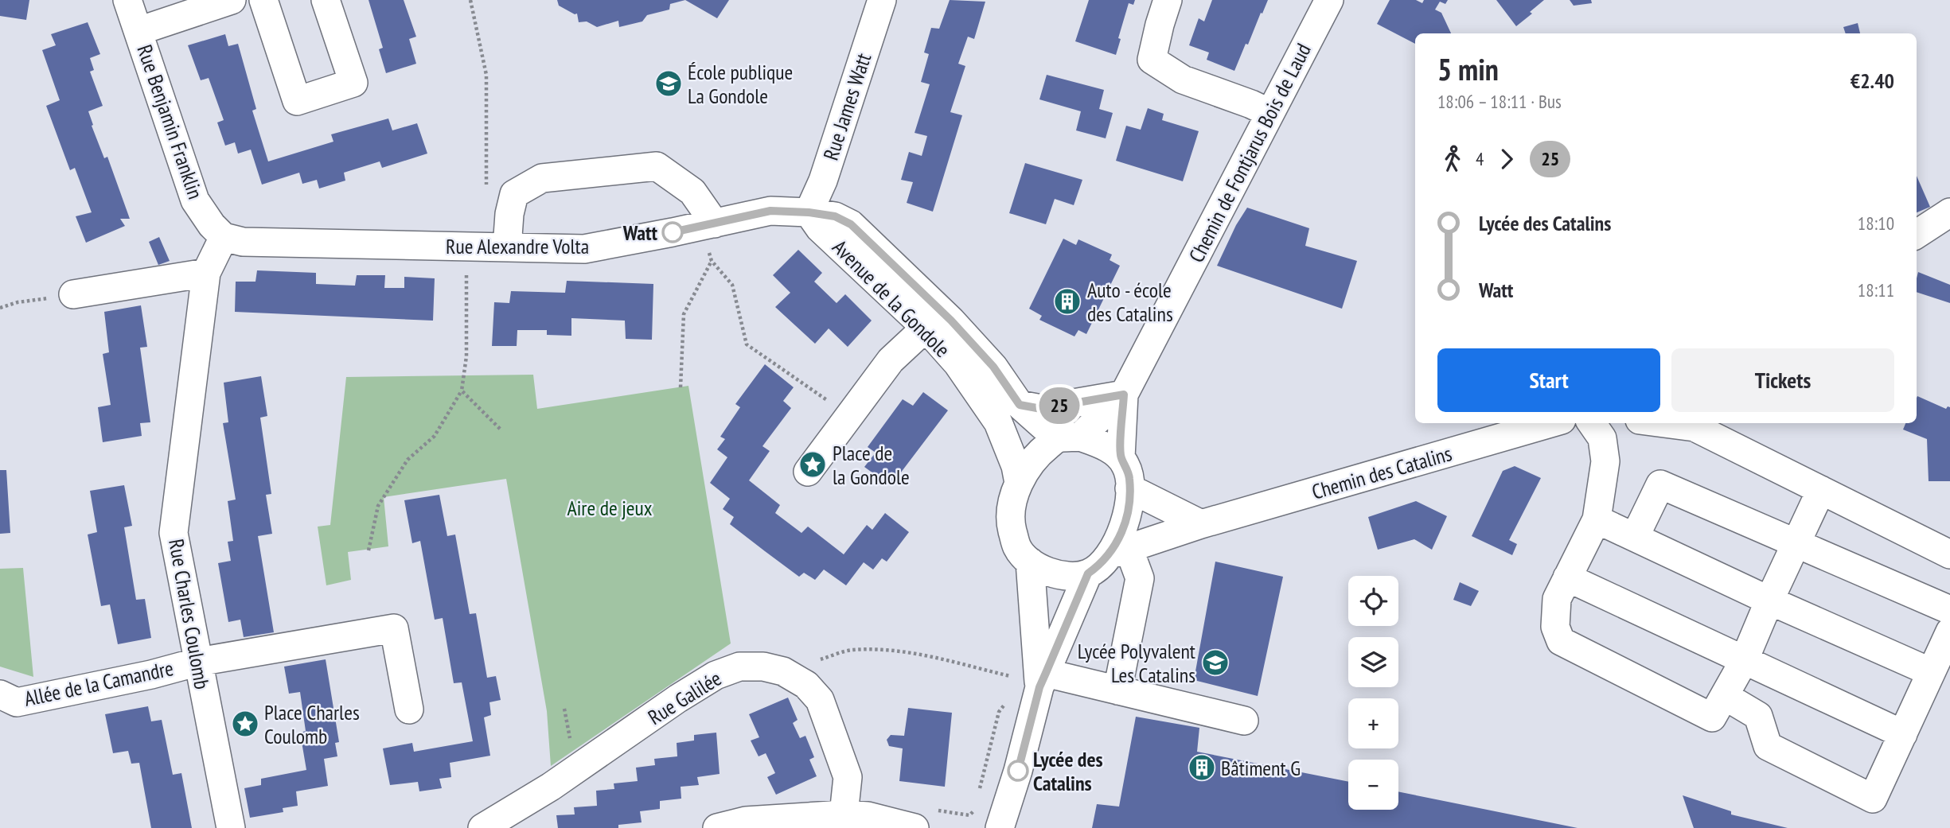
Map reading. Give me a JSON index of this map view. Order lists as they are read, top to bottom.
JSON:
{
  "streets": {
    "street": [
      "Rue James Watt",
      "Rue Benjamin Franklin",
      "Chemin de Fontjarus Bois de Laud",
      "Rue Alexandre Volta",
      "Avenue de la Gondole",
      "Chemin des Catalins",
      "Rue Charles Coulomb",
      "Allée de la Camandre",
      "Rue Galilée"
    ]
  },
  "crossings": [
    ["Rue James Watt", "Rue Alexandre Volta"],
    ["Rue James Watt", "Avenue de la Gondole"],
    ["Rue Benjamin Franklin", "Rue Alexandre Volta"],
    ["Rue Benjamin Franklin", "Rue Charles Coulomb"],
    ["Rue Alexandre Volta", "Avenue de la Gondole"],
    ["Rue Alexandre Volta", "Rue Charles Coulomb"],
    ["Avenue de la Gondole", "Chemin des Catalins"],
    ["Rue Charles Coulomb", "Allée de la Camandre"]
  ],
  "parks": ["Aire de jeux"],
  "places": {
    "school or university": ["École publique La Gondole", "Lycée Polyvalent Les Catalins"],
    "other": ["Watt", "Lycée des Catalins"],
    "building": ["Auto - école des Catalins", "Bâtiment G"],
    "place": ["Place de la Gondole", "Place Charles Coulomb"]
  },
  "lines": ["bus line 25"],
  "page": {
    "on_map": "25",
    "heading": ["5 min", "18:06 – 18:11 · Bus", "€2.40"],
    "legs": ["4", "25"],
    "list": [
      {
        "name": "Lycée des Catalins",
        "value": "18:10"
      },
      {
        "name": "Watt",
        "value": "18:11"
      }
    ],
    "buttons": ["Start", "Tickets"],
    "map_buttons": ["+", "−"]
  }
}
